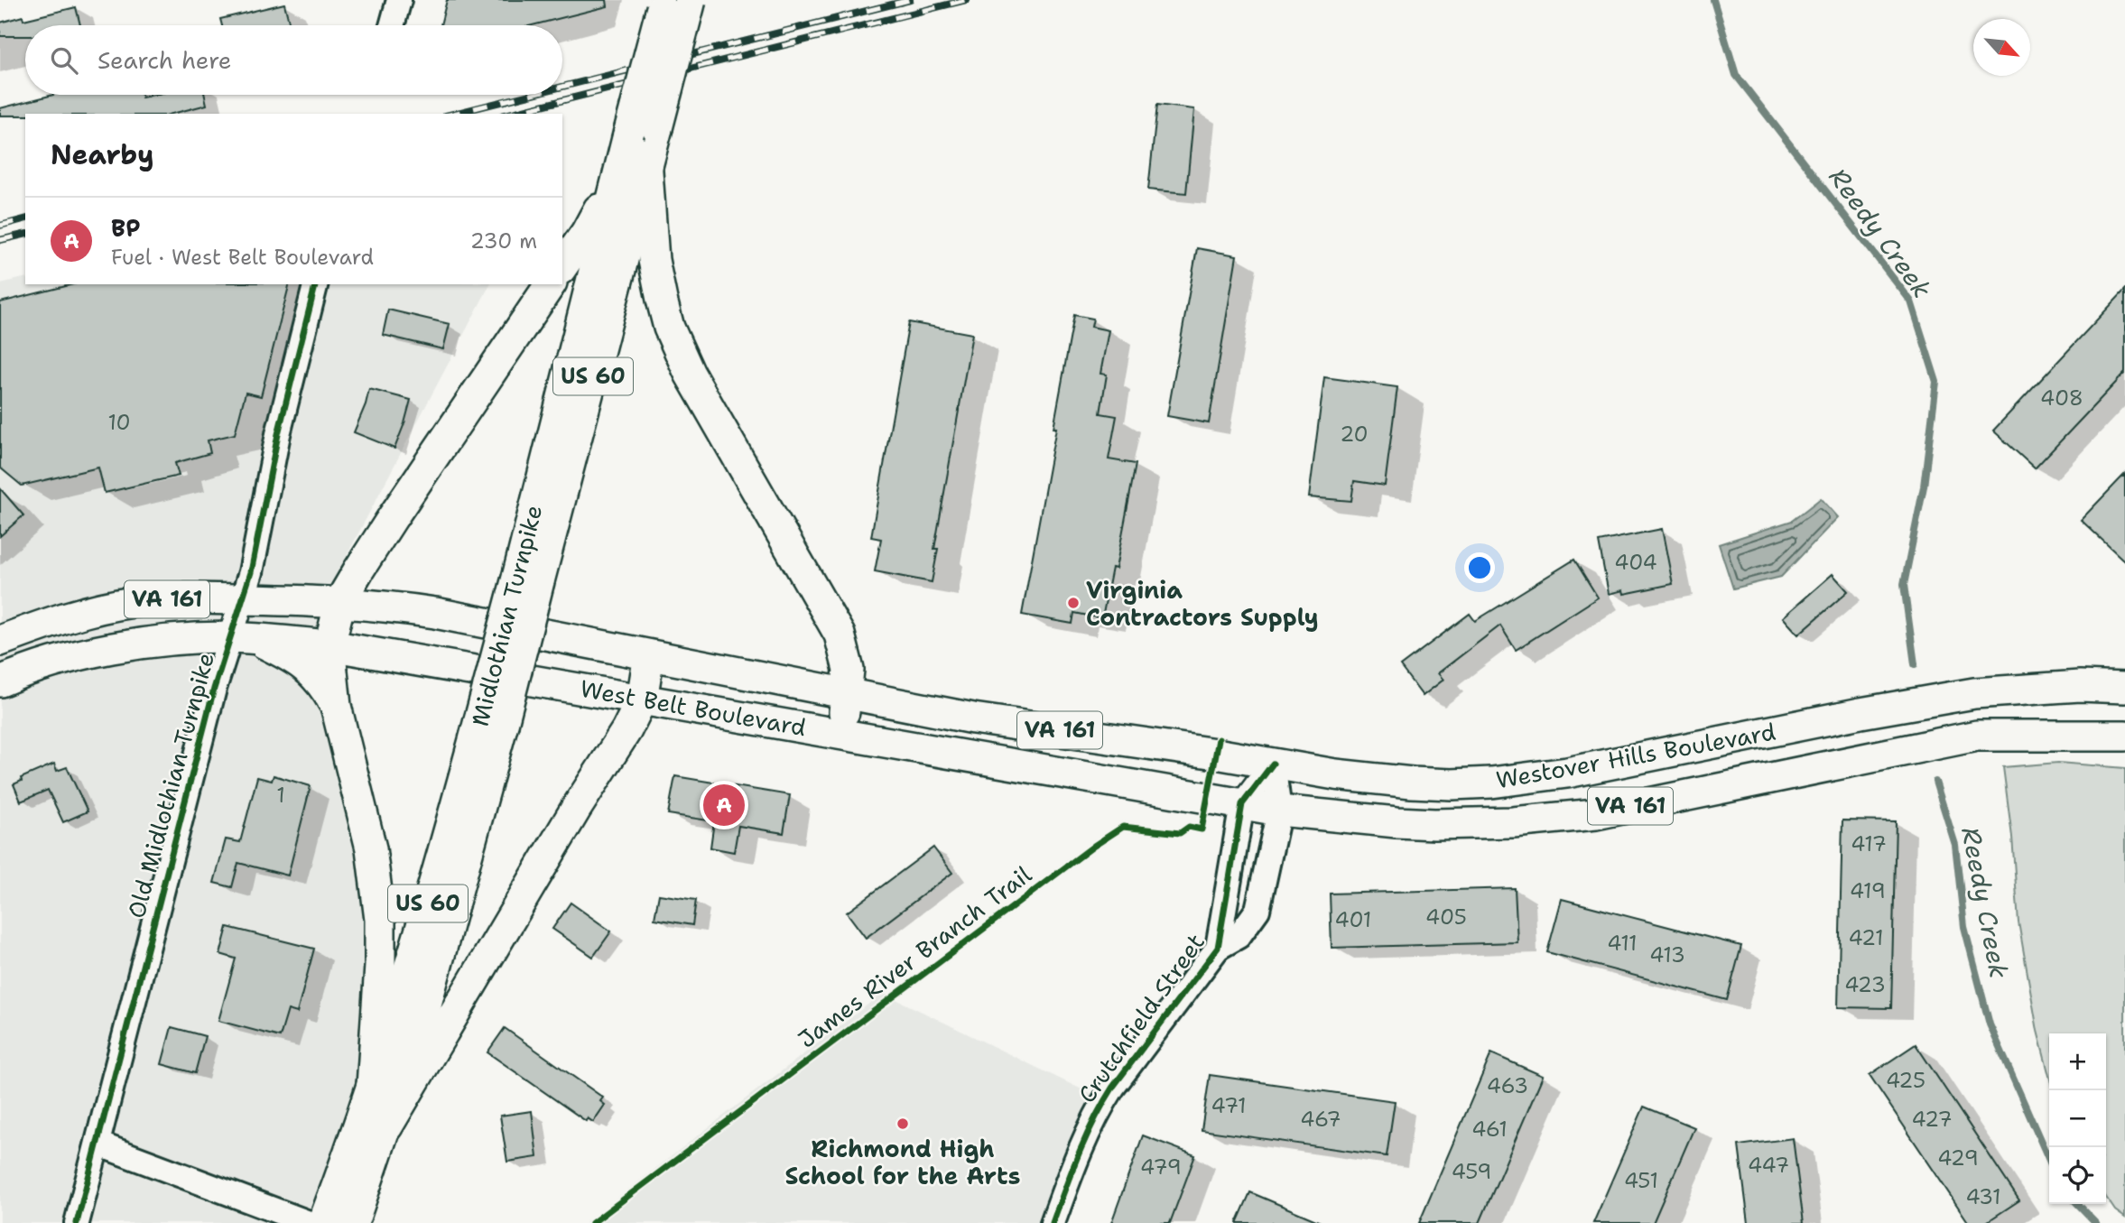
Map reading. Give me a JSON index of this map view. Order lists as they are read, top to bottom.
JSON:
{
  "streets": {
    "main road": [
      "US 60",
      "VA 161",
      "Midlothian Turnpike",
      "West Belt Boulevard",
      "Westover Hills Boulevard"
    ],
    "street": ["Old Midlothian Turnpike", "Crutchfield Street"],
    "cycle path": ["James River Branch Trail"]
  },
  "crossings": [
    ["VA 161", "West Belt Boulevard"],
    ["VA 161", "Old Midlothian Turnpike"],
    ["West Belt Boulevard", "Westover Hills Boulevard"],
    ["Westover Hills Boulevard", "Crutchfield Street"]
  ],
  "water": ["Reedy Creek"],
  "places": ["Virginia Contractors Supply", "Richmond High School for the Arts"],
  "house_numbers": [
    "408",
    "10",
    "20",
    "404",
    "1",
    "417",
    "419",
    "405",
    "401",
    "421",
    "411",
    "413",
    "423",
    "425",
    "463",
    "471",
    "467",
    "427",
    "461",
    "429",
    "447",
    "479",
    "459",
    "451",
    "431"
  ],
  "north": "bottom right",
  "page": {
    "search": "Search here",
    "heading": "Nearby",
    "list": [
      {
        "mark": "A",
        "name": "BP",
        "note": "Fuel · West Belt Boulevard",
        "value": "230 m"
      }
    ],
    "pins": "A",
    "map_buttons": ["+", "−"]
  }
}
